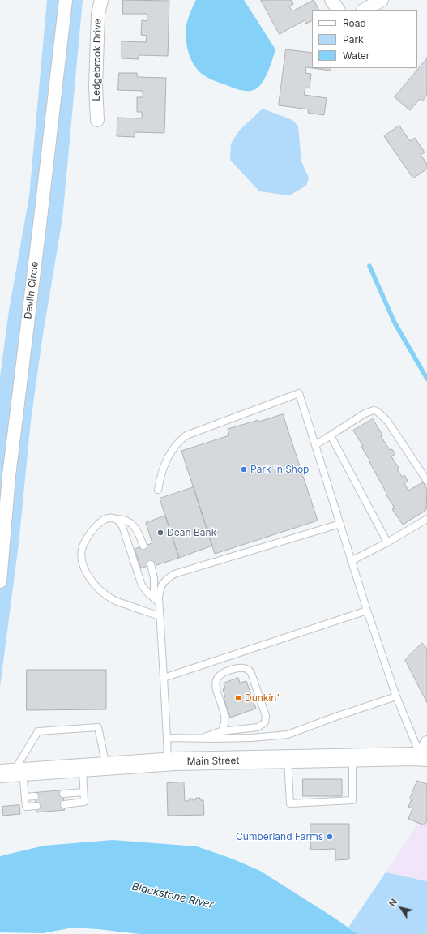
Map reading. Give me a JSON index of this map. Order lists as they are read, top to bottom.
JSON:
{
  "streets": {
    "main road": ["Main Street"],
    "street": ["Ledgebrook Drive", "Devlin Circle"]
  },
  "water": ["Blackstone River"],
  "places": [
    "Park 'n Shop",
    "Dean Bank",
    "Dunkin'",
    "Cumberland Farms"
  ],
  "legend": ["Road", "Park", "Water"],
  "north": "top left"
}
